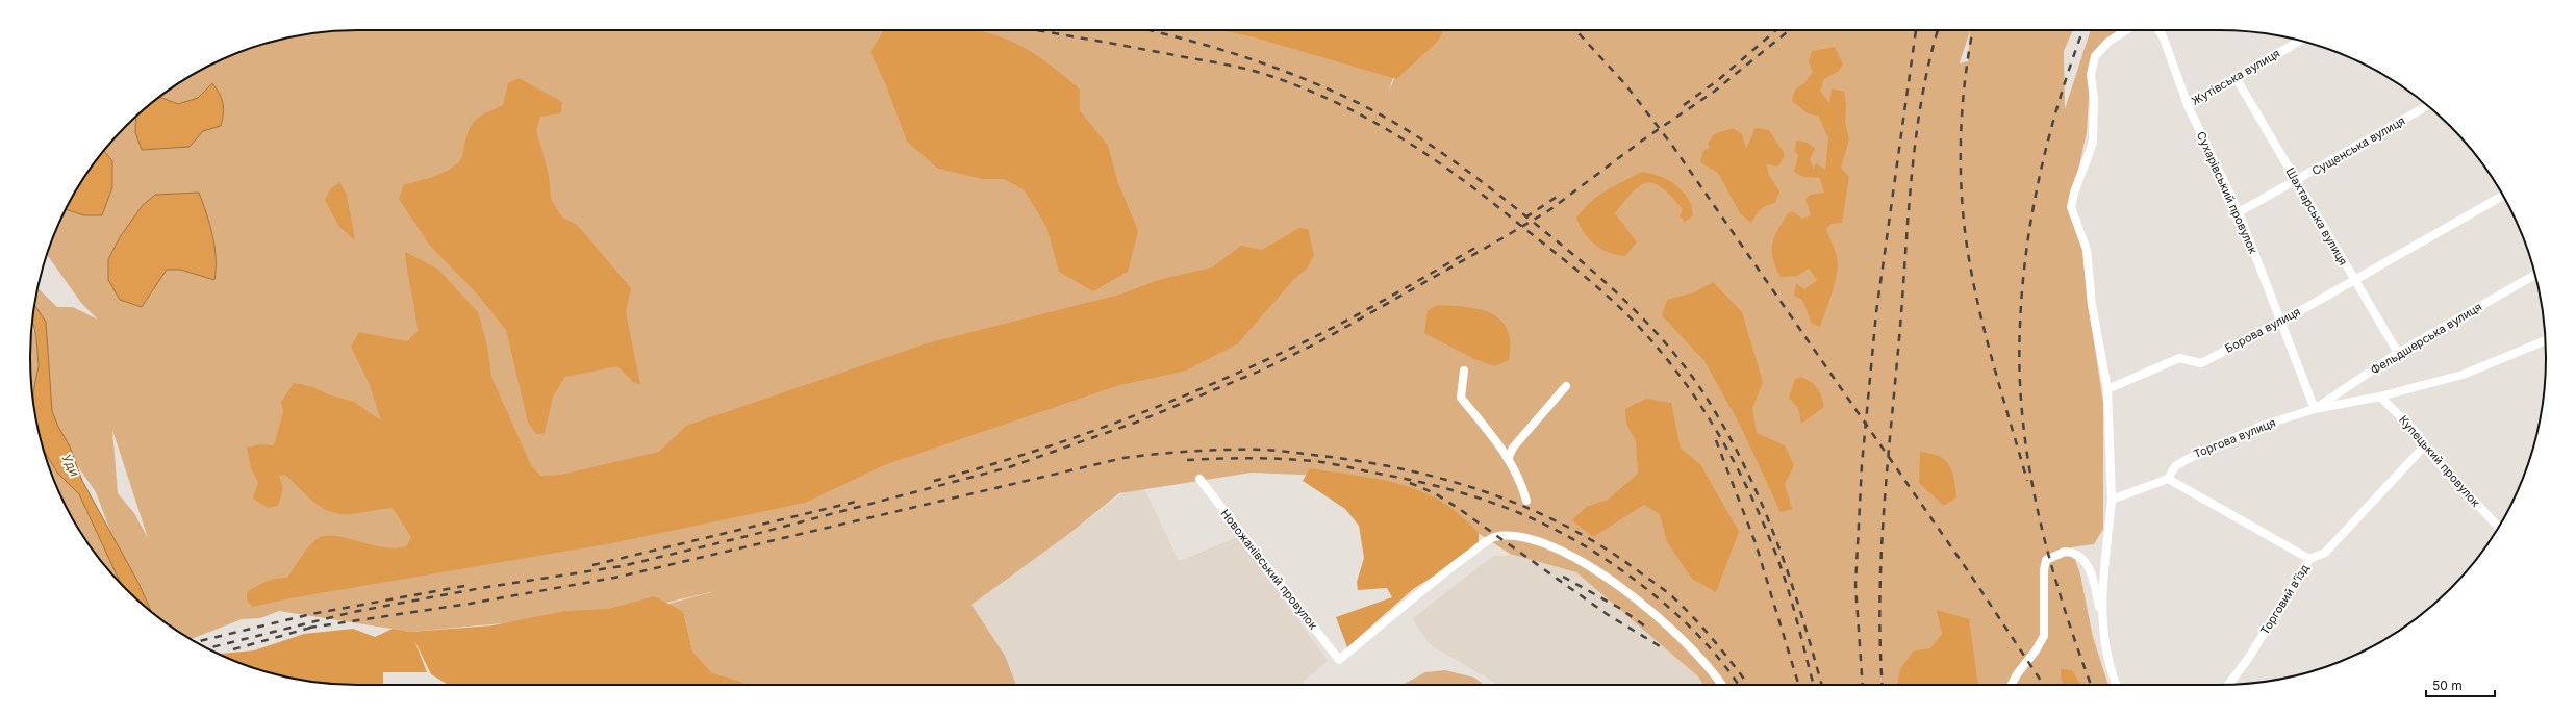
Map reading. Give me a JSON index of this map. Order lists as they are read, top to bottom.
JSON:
{
  "streets": {
    "street": [
      "Жутівська вулиця",
      "Сущенська вулиця",
      "Сухарівський провулок",
      "Шахтарська вулиця",
      "Борова вулиця",
      "Фельдшерська вулиця",
      "Торгова вулиця",
      "Купецький провулок",
      "Новожанівський провулок",
      "Торговий в’їзд"
    ]
  },
  "crossings": [
    ["Жутівська вулиця", "Сухарівський провулок"],
    ["Жутівська вулиця", "Шахтарська вулиця"],
    ["Сущенська вулиця", "Сухарівський провулок"],
    ["Сущенська вулиця", "Шахтарська вулиця"],
    ["Сухарівський провулок", "Борова вулиця"],
    ["Сухарівський провулок", "Фельдшерська вулиця"],
    ["Сухарівський провулок", "Торгова вулиця"],
    ["Шахтарська вулиця", "Борова вулиця"],
    ["Шахтарська вулиця", "Фельдшерська вулиця"],
    ["Фельдшерська вулиця", "Торгова вулиця"],
    ["Торгова вулиця", "Купецький провулок"],
    ["Купецький провулок", "Торговий в’їзд"]
  ],
  "water": ["Уди"],
  "scale_bar": "50 m"
}
